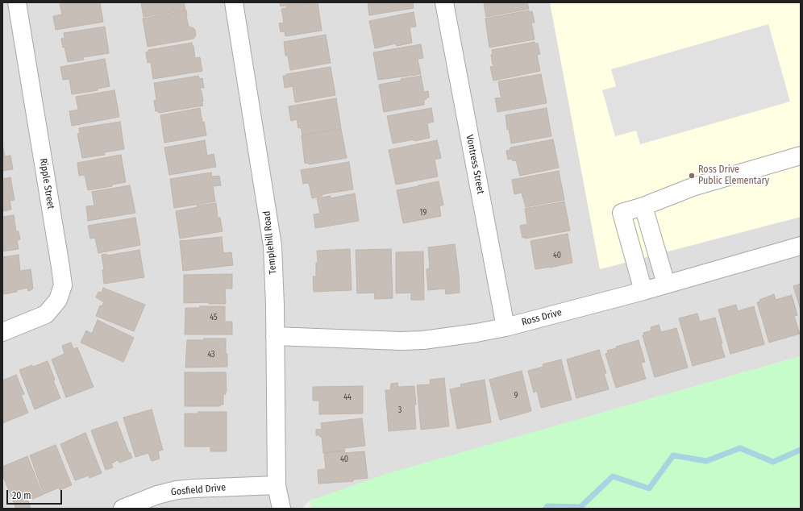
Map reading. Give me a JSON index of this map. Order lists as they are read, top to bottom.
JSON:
{
  "streets": {
    "street": [
      "Vontress Street",
      "Ripple Street",
      "Templehill Road",
      "Ross Drive",
      "Gosfield Drive"
    ]
  },
  "crossings": [
    ["Vontress Street", "Ross Drive"],
    ["Templehill Road", "Ross Drive"],
    ["Templehill Road", "Gosfield Drive"]
  ],
  "places": ["Ross Drive Public Elementary"],
  "house_numbers": [
    "19",
    "40",
    "45",
    "43",
    "9",
    "44",
    "3",
    "40"
  ],
  "scale_bar": "20 m"
}
